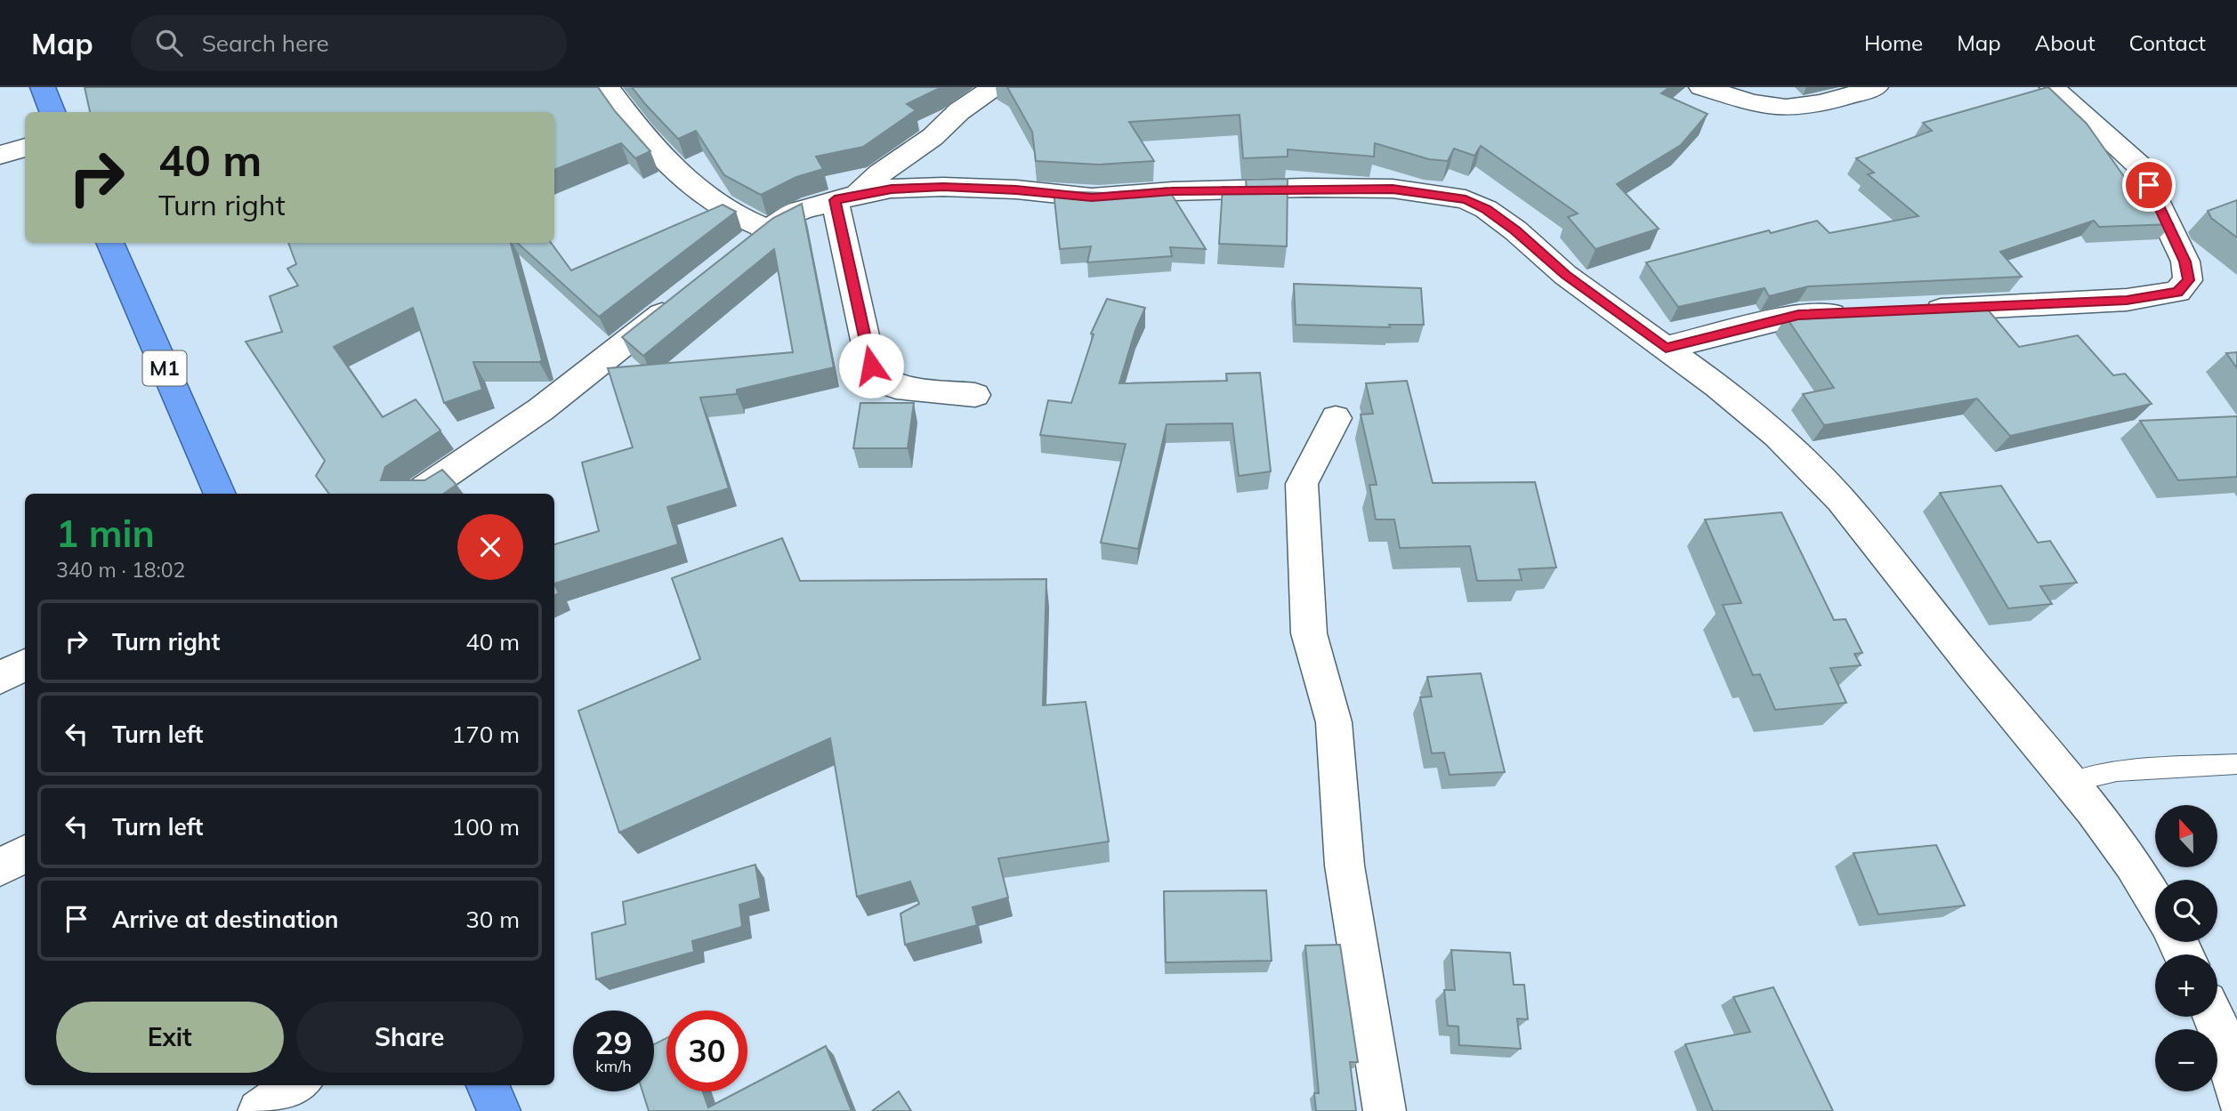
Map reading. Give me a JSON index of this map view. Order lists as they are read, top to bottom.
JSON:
{
  "streets": {
    "highway": ["M1"]
  },
  "north": "top",
  "page": {
    "header": "Map",
    "search": "Search here",
    "nav": [
      "Home",
      "Map",
      "About",
      "Contact"
    ],
    "turn": ["40 m", "Turn right"],
    "heading": ["1 min", "340 m · 18:02"],
    "list": [
      {
        "name": "Turn right",
        "value": "40 m"
      },
      {
        "name": "Turn left",
        "value": "170 m"
      },
      {
        "name": "Turn left",
        "value": "100 m"
      },
      {
        "name": "Arrive at destination",
        "value": "30 m"
      }
    ],
    "map_buttons": ["+", "−"],
    "buttons": ["Exit", "Share"],
    "speed": "29 km/h",
    "limit": "30"
  }
}
